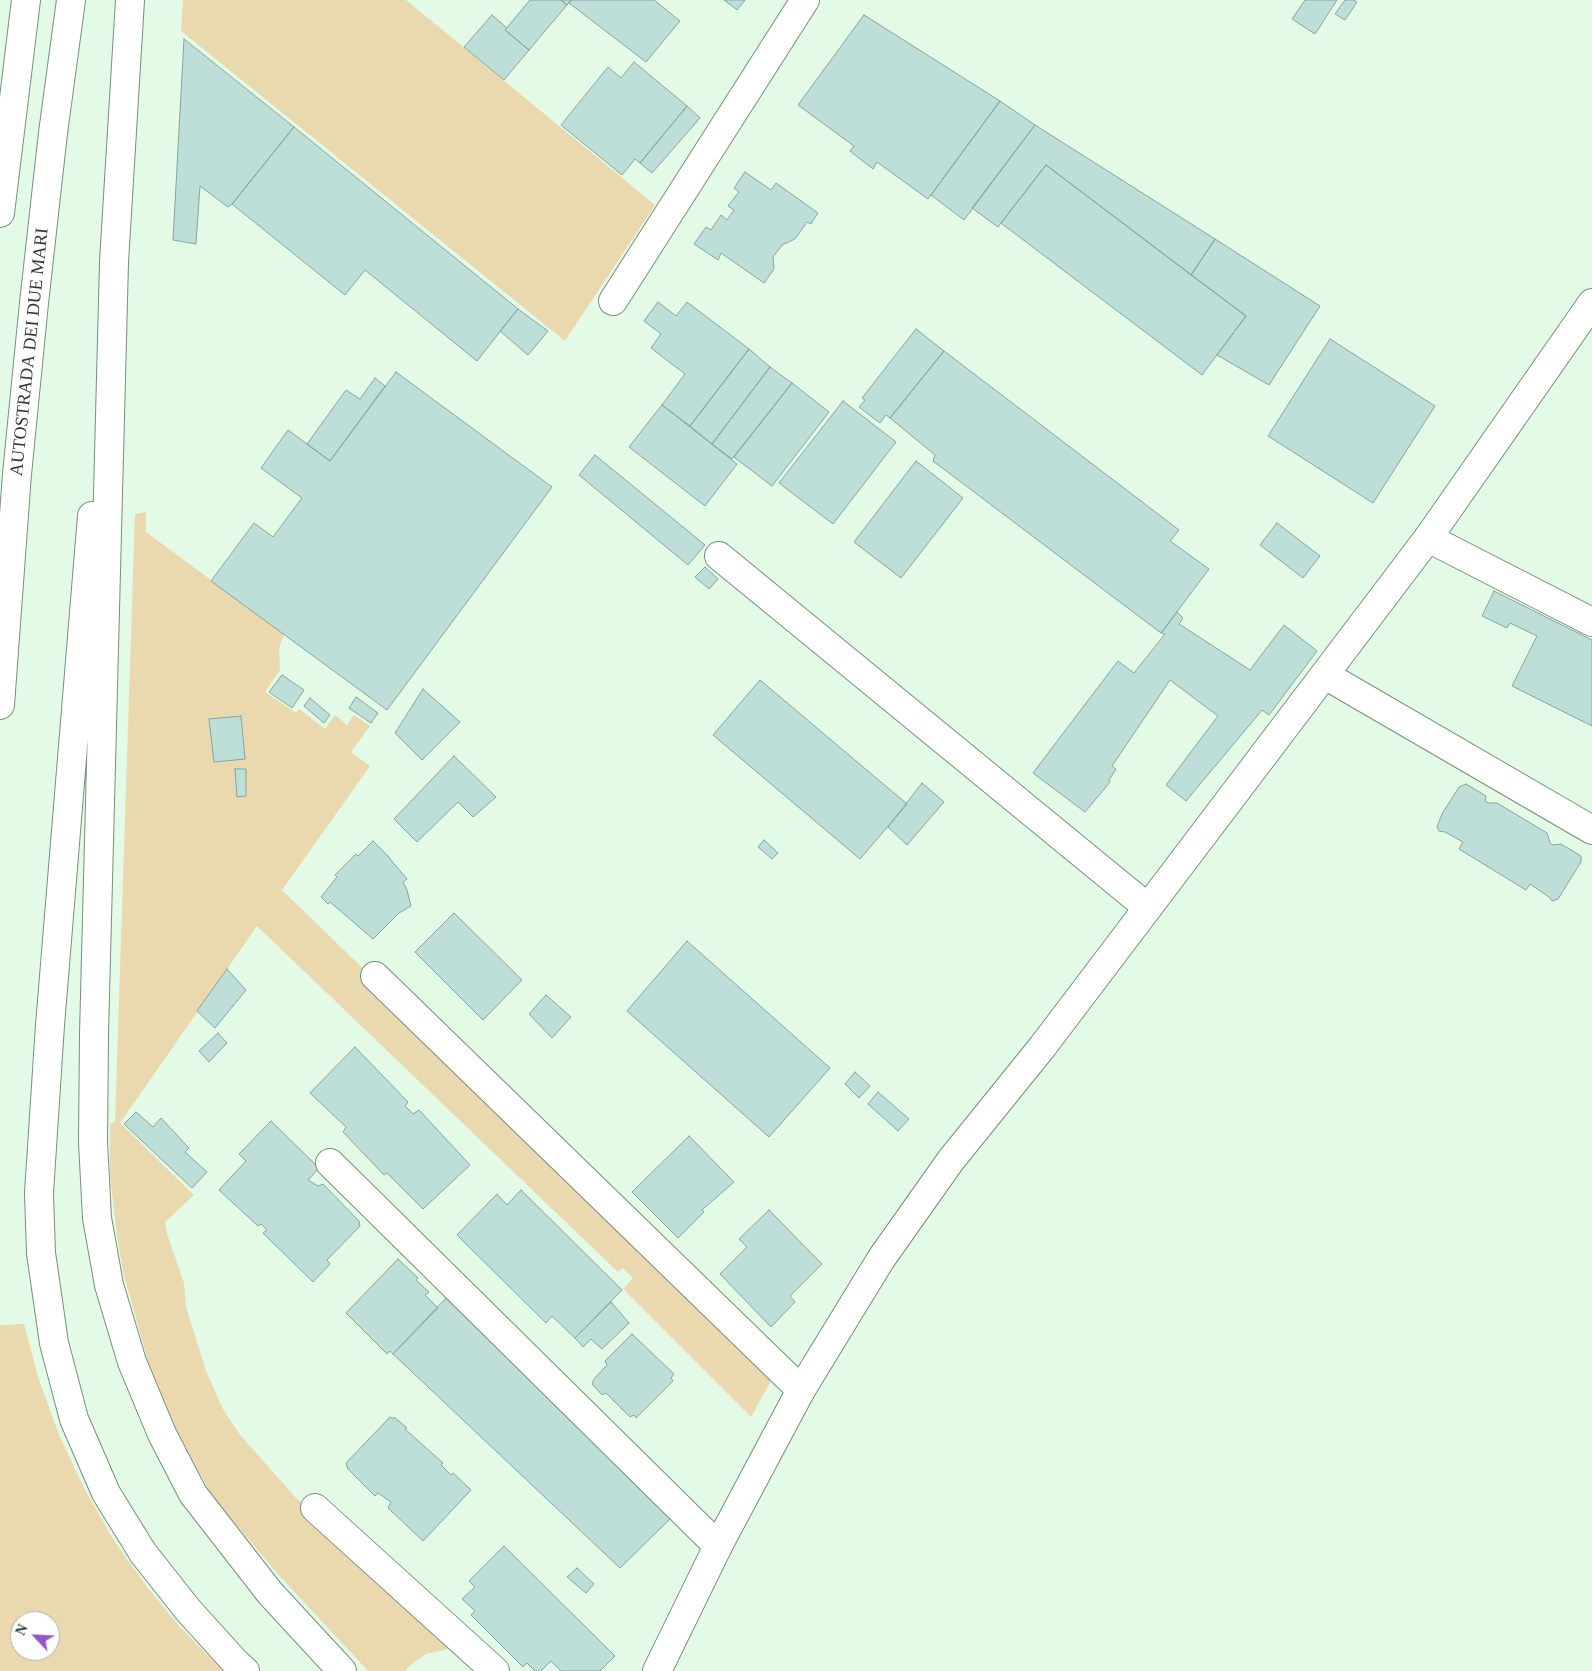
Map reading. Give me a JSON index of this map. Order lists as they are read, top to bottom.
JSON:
{
  "streets": {
    "main road": ["AUTOSTRADA DEI DUE MARI"]
  },
  "north": "top left"
}
